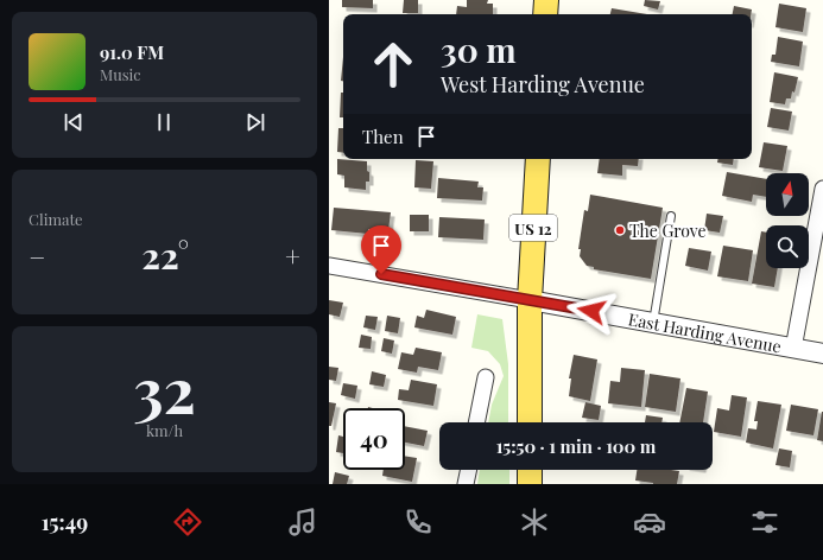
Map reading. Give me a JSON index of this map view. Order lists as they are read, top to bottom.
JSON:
{
  "streets": {
    "main road": ["US 12"],
    "street": ["East Harding Avenue"]
  },
  "crossings": [
    ["US 12", "East Harding Avenue"]
  ],
  "places": ["The Grove"],
  "north": "top",
  "page": {
    "turn": ["30 m", "West Harding Avenue"],
    "song": ["91.0 FM", "Music"],
    "then": "Then",
    "tile": [
      "Climate",
      ["32", "km/h"]
    ],
    "heat": ["−", "22°", "+"],
    "limit": "40",
    "trip": "15:50 · 1 min · 100 m",
    "tabs": "15:49"
  }
}
